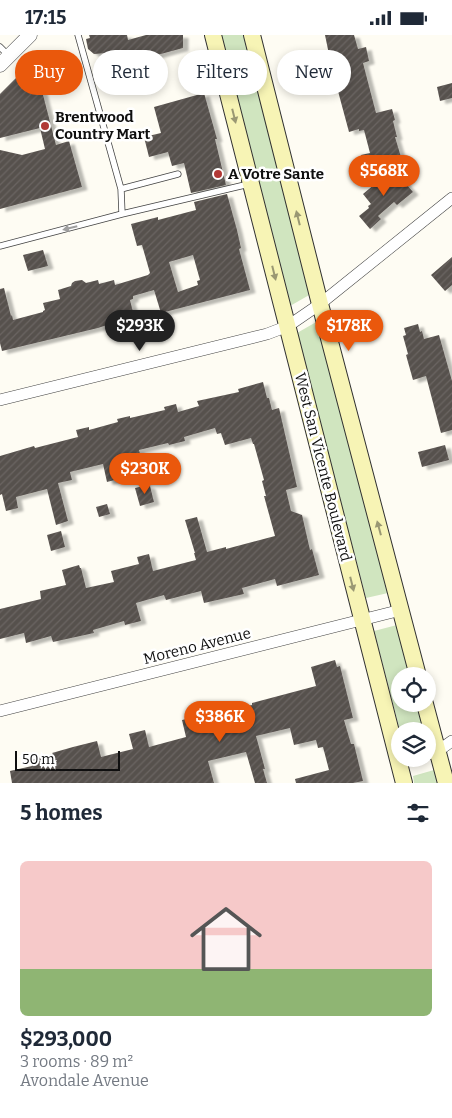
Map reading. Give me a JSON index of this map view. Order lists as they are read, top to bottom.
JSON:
{
  "streets": {
    "main road": ["West San Vicente Boulevard"],
    "street": ["Moreno Avenue"]
  },
  "crossings": [
    ["West San Vicente Boulevard", "Moreno Avenue"]
  ],
  "places": ["Brentwood Country Mart", "A Votre Sante"],
  "scale_bar": "50 m",
  "page": {
    "status": "17:15",
    "chip": [
      "Buy",
      "Rent",
      "Filters",
      "New"
    ],
    "price": [
      "$568K",
      "$293K",
      "$178K",
      "$230K",
      "$386K"
    ],
    "scale": "50 m",
    "heading": "5 homes",
    "list": [
      {
        "name": "$293,000",
        "note": "3 rooms · 89 m² · Avondale Avenue"
      }
    ]
  }
}
